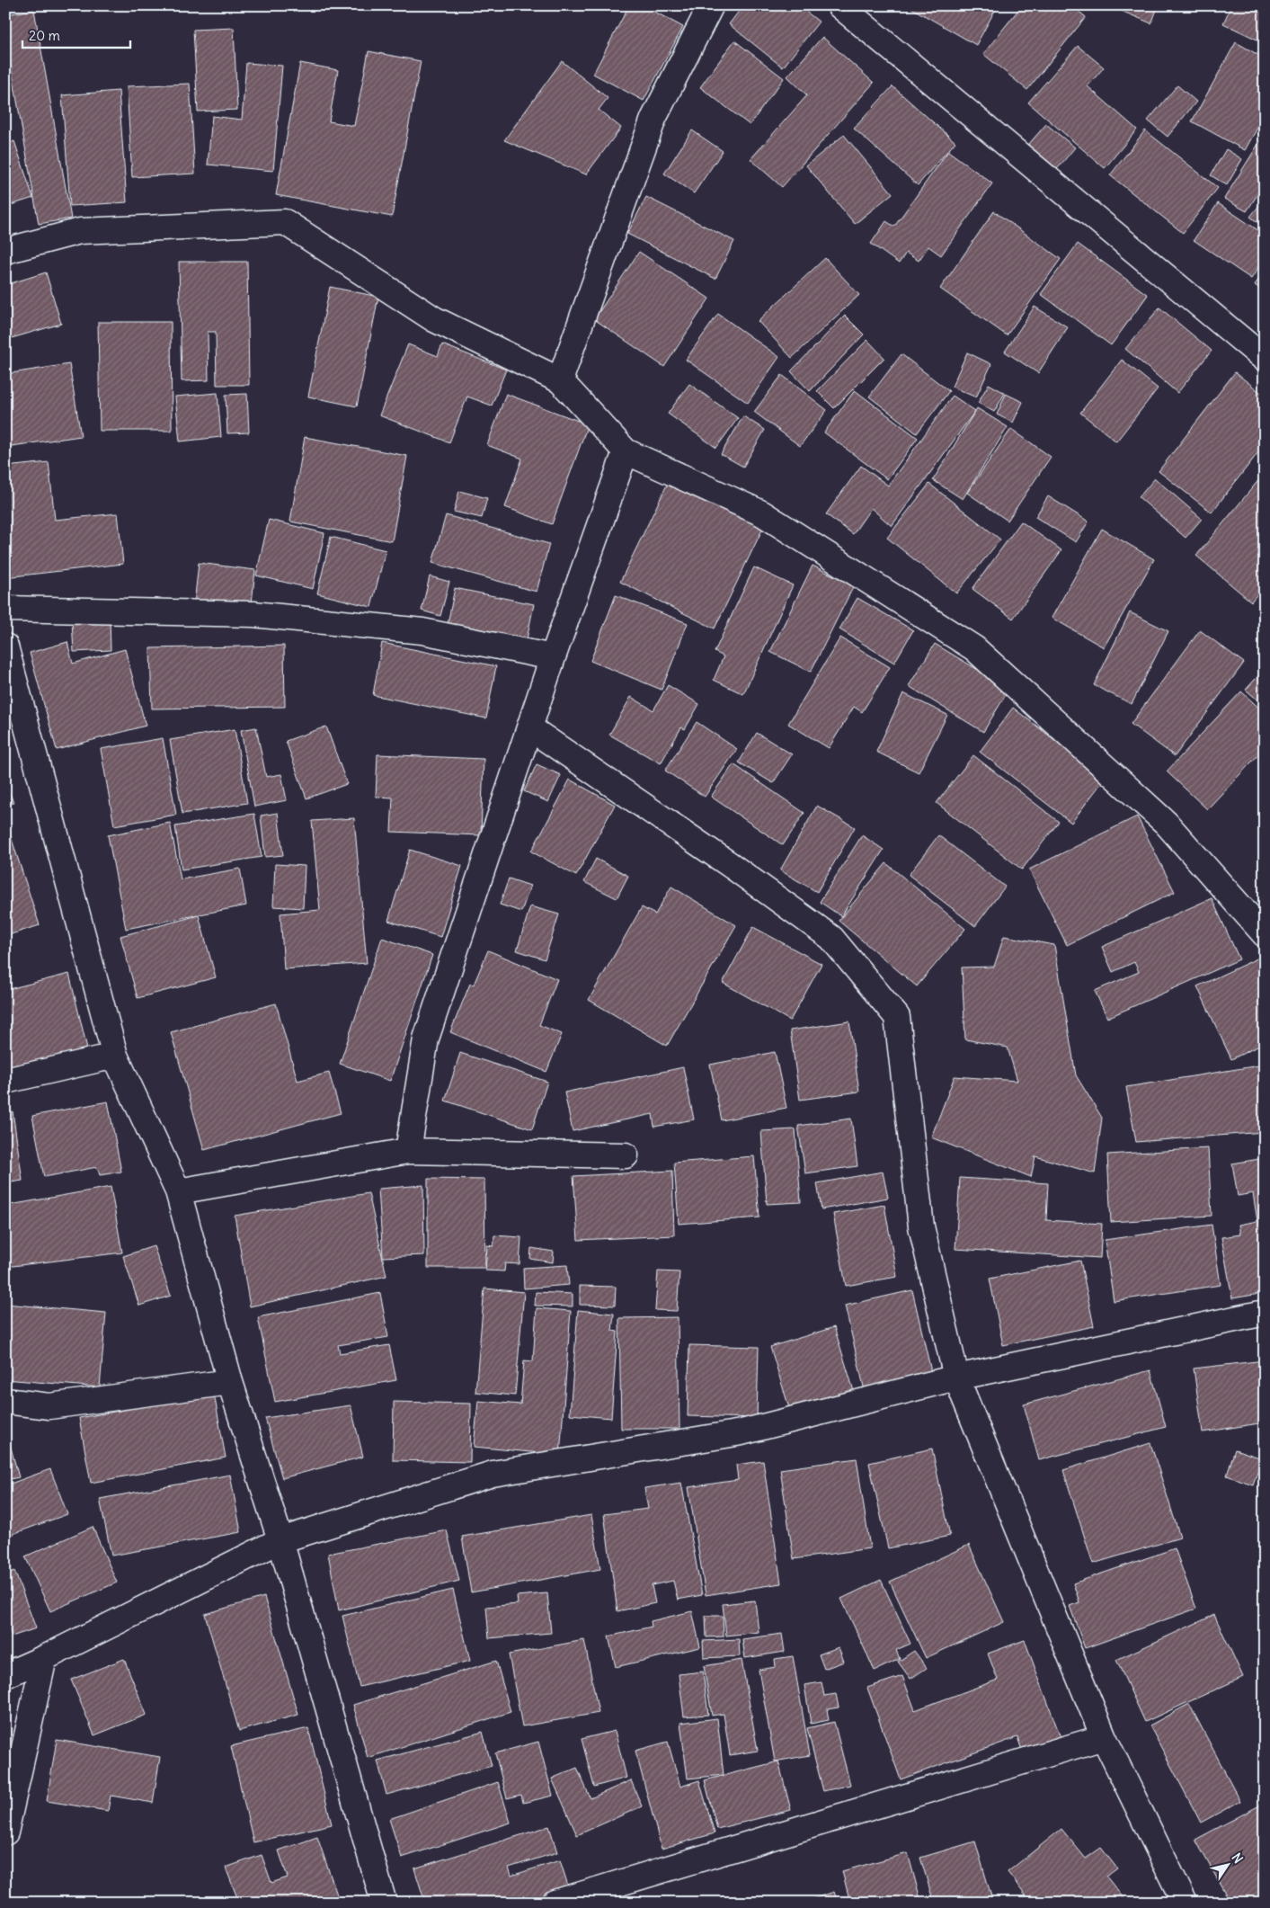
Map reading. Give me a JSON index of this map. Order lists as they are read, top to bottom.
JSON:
{
  "scale_bar": "20 m",
  "north": "top right"
}
